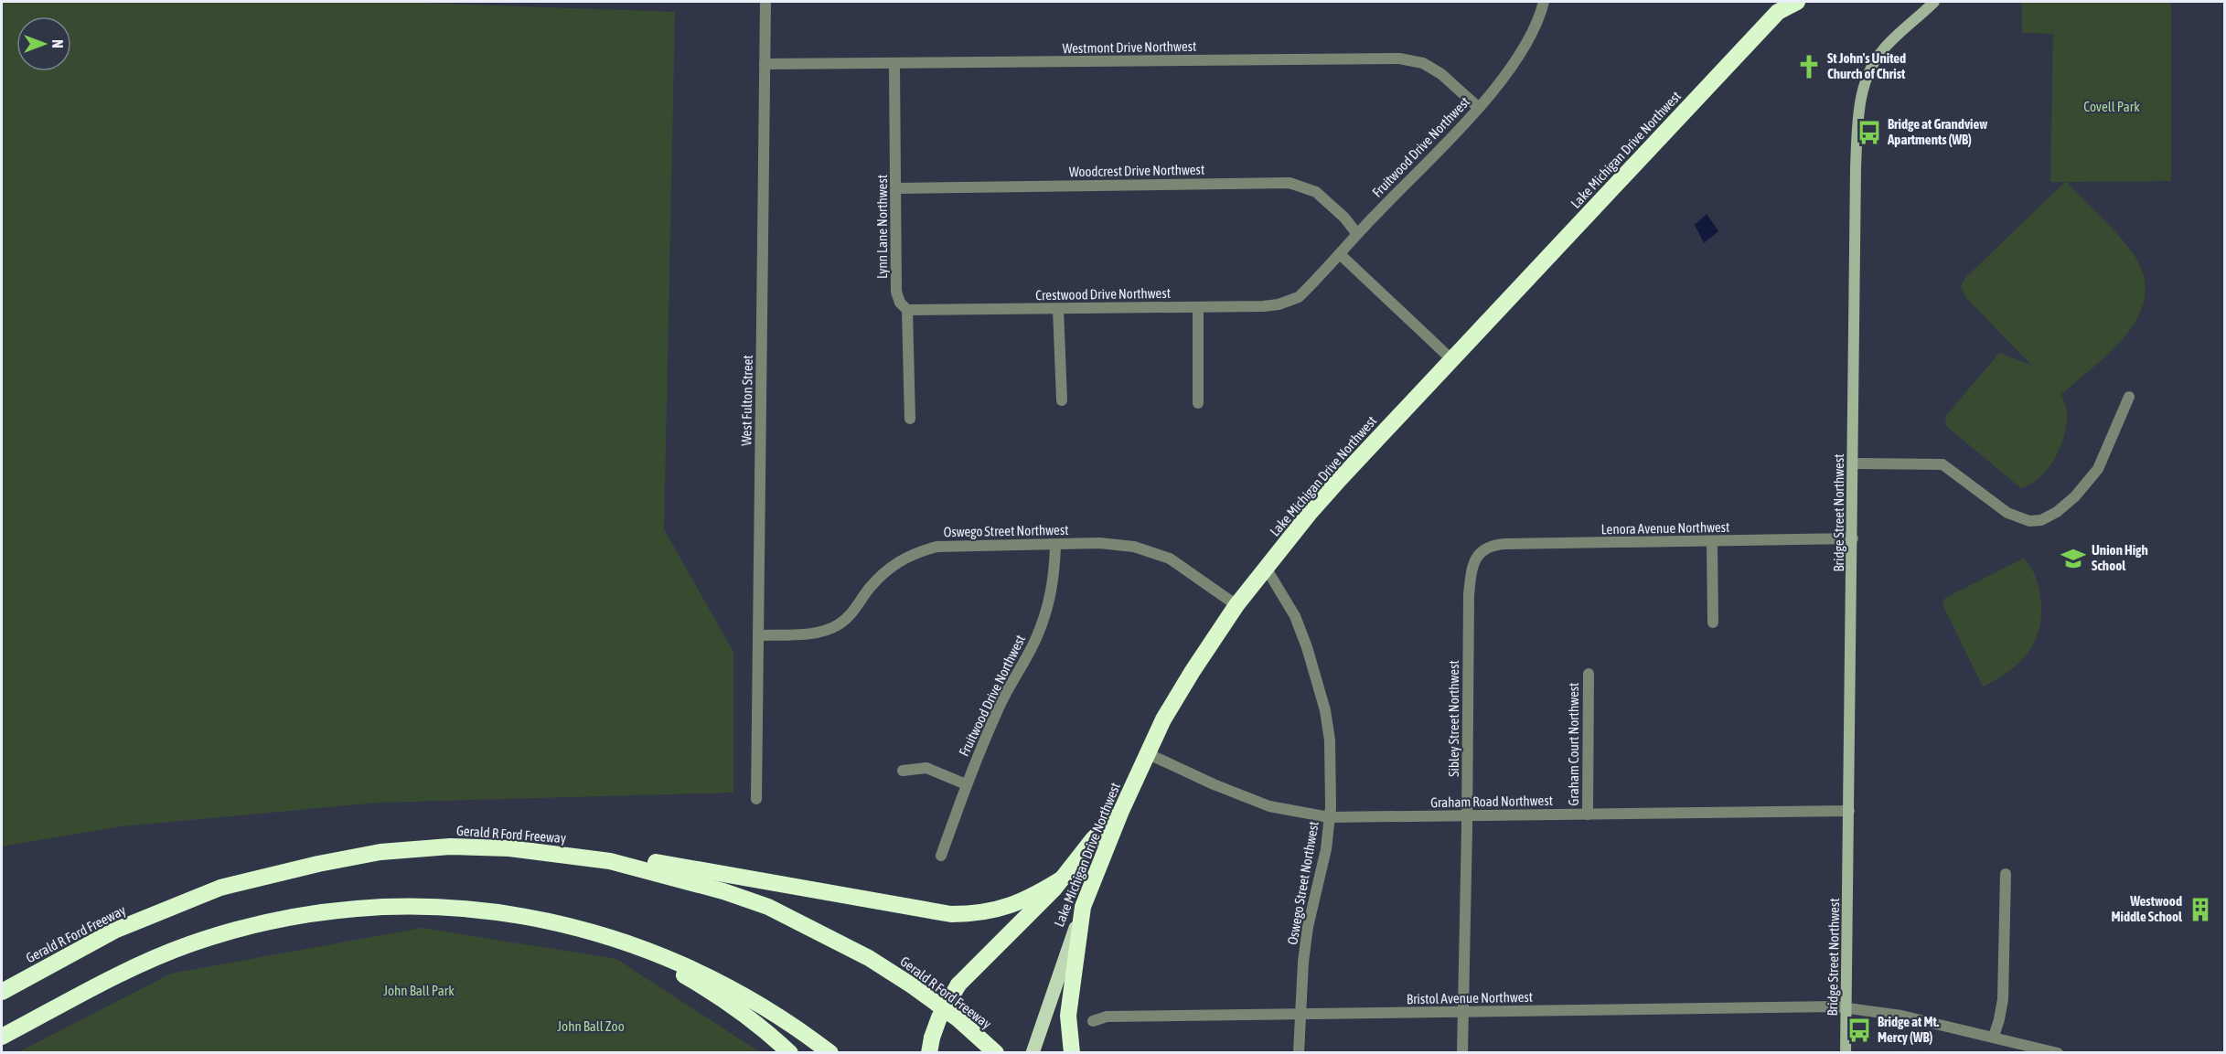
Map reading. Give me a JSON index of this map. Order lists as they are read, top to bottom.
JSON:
{
  "streets": {
    "highway": ["Lake Michigan Drive Northwest", "Gerald R Ford Freeway"],
    "main road": ["Bridge Street Northwest"],
    "street": [
      "Westmont Drive Northwest",
      "Fruitwood Drive Northwest",
      "Woodcrest Drive Northwest",
      "Lynn Lane Northwest",
      "Crestwood Drive Northwest",
      "West Fulton Street",
      "Lenora Avenue Northwest",
      "Oswego Street Northwest",
      "Sibley Street Northwest",
      "Graham Court Northwest",
      "Graham Road Northwest",
      "Bristol Avenue Northwest"
    ]
  },
  "crossings": [
    ["Westmont Drive Northwest", "Fruitwood Drive Northwest"],
    ["Westmont Drive Northwest", "Lynn Lane Northwest"],
    ["Westmont Drive Northwest", "West Fulton Street"],
    ["Fruitwood Drive Northwest", "Woodcrest Drive Northwest"],
    ["Fruitwood Drive Northwest", "Crestwood Drive Northwest"],
    ["Fruitwood Drive Northwest", "Oswego Street Northwest"],
    ["Lake Michigan Drive Northwest", "Oswego Street Northwest"],
    ["Lake Michigan Drive Northwest", "Graham Road Northwest"],
    ["Woodcrest Drive Northwest", "Lynn Lane Northwest"],
    ["Lynn Lane Northwest", "Crestwood Drive Northwest"],
    ["West Fulton Street", "Oswego Street Northwest"],
    ["Bridge Street Northwest", "Lenora Avenue Northwest"],
    ["Bridge Street Northwest", "Graham Road Northwest"],
    ["Bridge Street Northwest", "Bristol Avenue Northwest"],
    ["Lenora Avenue Northwest", "Sibley Street Northwest"],
    ["Oswego Street Northwest", "Graham Road Northwest"],
    ["Oswego Street Northwest", "Bristol Avenue Northwest"],
    ["Sibley Street Northwest", "Graham Road Northwest"],
    ["Sibley Street Northwest", "Bristol Avenue Northwest"],
    ["Graham Court Northwest", "Graham Road Northwest"]
  ],
  "parks": ["Covell Park", "John Ball Park", "John Ball Zoo"],
  "places": {
    "church": ["St John's United Church of Christ"],
    "bus stop": ["Bridge at Grandview Apartments (WB)", "Bridge at Mt. Mercy (WB)"],
    "school or university": ["Union High School"],
    "building": ["Westwood Middle School"]
  },
  "north": "right"
}
